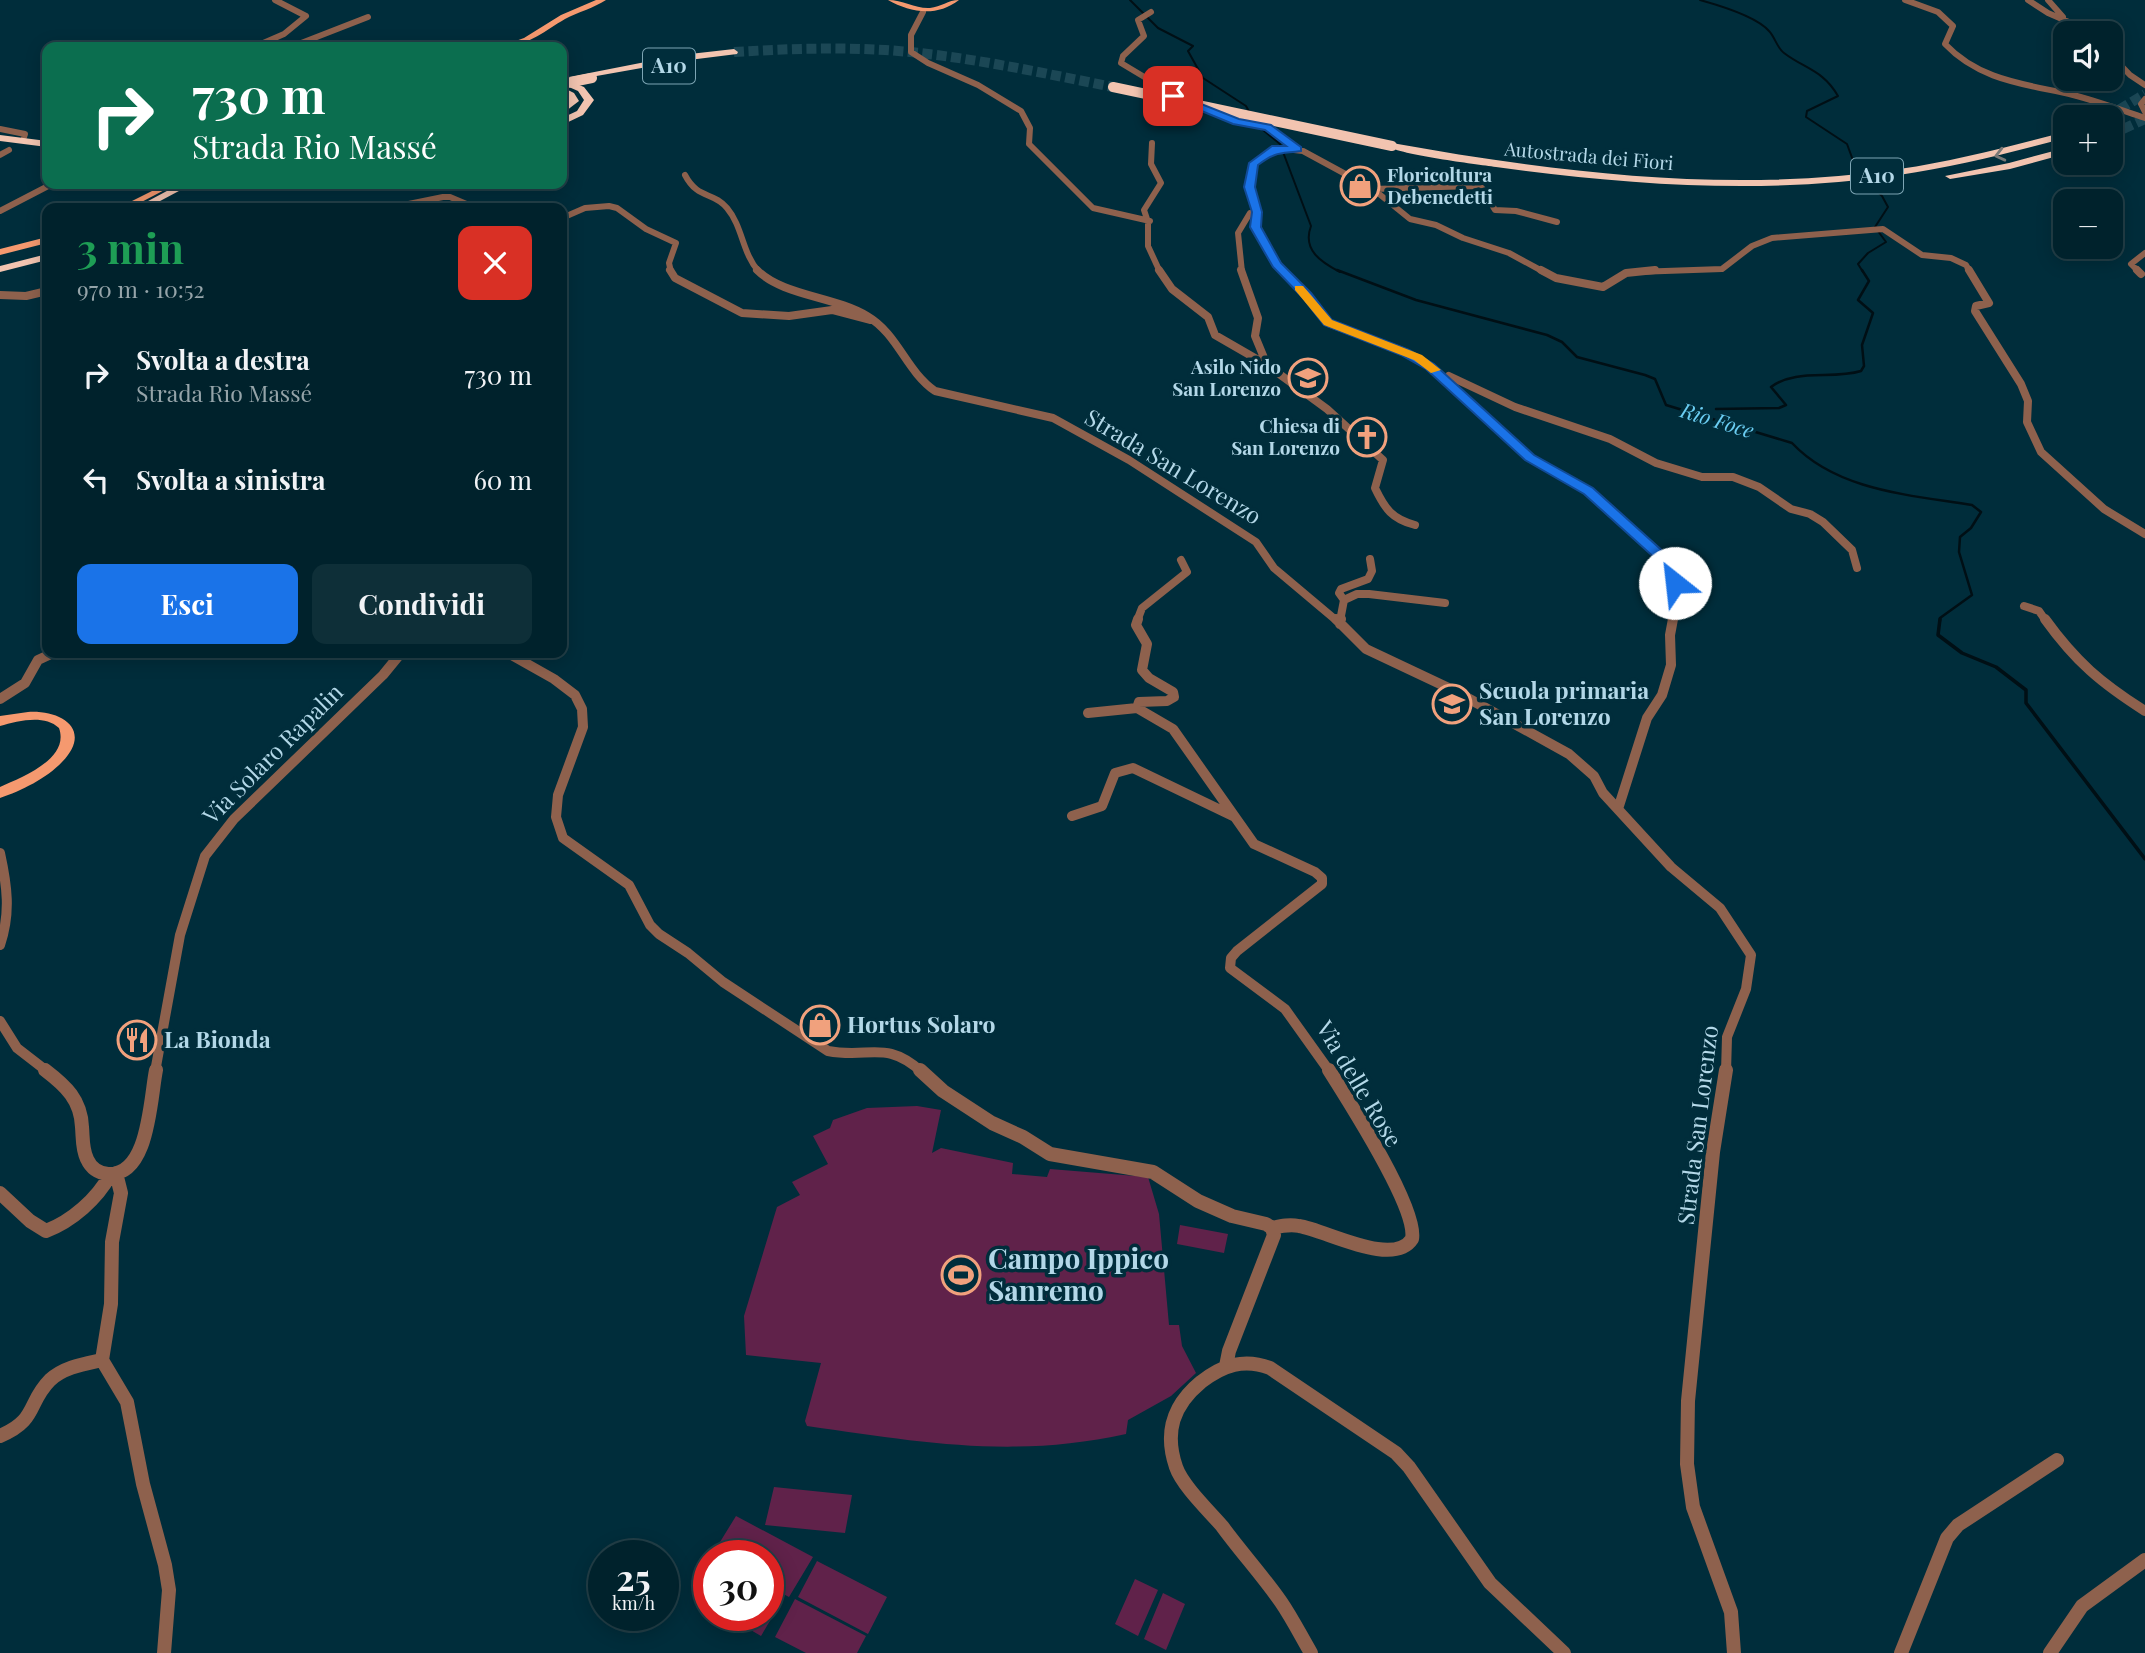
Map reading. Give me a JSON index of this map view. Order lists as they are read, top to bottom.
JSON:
{
  "streets": {
    "highway": ["A10", "Autostrada dei Fiori"],
    "street": ["Strada San Lorenzo", "Via Solaro Rapalin", "Via delle Rose"]
  },
  "water": ["Rio Foce"],
  "places": {
    "shop": ["Floricoltura Debenedetti", "Hortus Solaro"],
    "school or university": ["Asilo Nido San Lorenzo", "Scuola primaria San Lorenzo"],
    "church": ["Chiesa di San Lorenzo"],
    "restaurant": ["La Bionda"],
    "sports": ["Campo Ippico Sanremo"]
  },
  "page": {
    "map_buttons": ["+", "−"],
    "turn": ["730 m", "Strada Rio Massé"],
    "heading": ["3 min", "970 m · 10:52"],
    "list": [
      {
        "name": "Svolta a destra",
        "note": "Strada Rio Massé",
        "value": "730 m"
      },
      {
        "name": "Svolta a sinistra",
        "value": "60 m"
      }
    ],
    "buttons": ["Esci", "Condividi"],
    "speed": "25 km/h",
    "limit": "30"
  }
}
